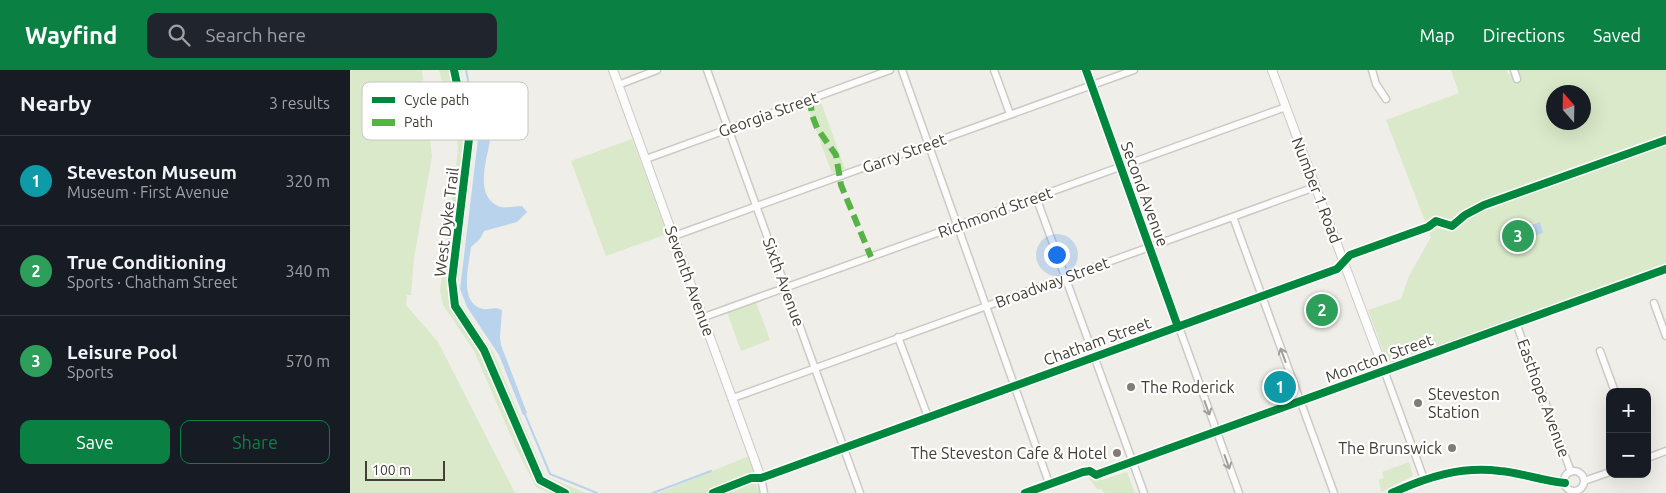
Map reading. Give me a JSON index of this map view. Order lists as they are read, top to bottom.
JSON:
{
  "streets": {
    "street": [
      "Georgia Street",
      "Garry Street",
      "Number 1 Road",
      "Second Avenue",
      "Richmond Street",
      "Seventh Avenue",
      "Sixth Avenue",
      "Broadway Street",
      "Chatham Street",
      "Moncton Street",
      "Easthope Avenue"
    ],
    "cycle path": ["West Dyke Trail"]
  },
  "crossings": [
    ["Georgia Street", "Seventh Avenue"],
    ["Georgia Street", "Sixth Avenue"],
    ["Garry Street", "Second Avenue"],
    ["Garry Street", "Seventh Avenue"],
    ["Garry Street", "Sixth Avenue"],
    ["Number 1 Road", "Richmond Street"],
    ["Number 1 Road", "Broadway Street"],
    ["Number 1 Road", "Chatham Street"],
    ["Number 1 Road", "Moncton Street"],
    ["Second Avenue", "Richmond Street"],
    ["Second Avenue", "Broadway Street"],
    ["Second Avenue", "Chatham Street"],
    ["Second Avenue", "Moncton Street"],
    ["Richmond Street", "Seventh Avenue"],
    ["Richmond Street", "Sixth Avenue"],
    ["Seventh Avenue", "Broadway Street"],
    ["Seventh Avenue", "Chatham Street"],
    ["Sixth Avenue", "Broadway Street"],
    ["Sixth Avenue", "Chatham Street"],
    ["Moncton Street", "Easthope Avenue"]
  ],
  "one_way": ["Second Avenue"],
  "places": [
    "The Roderick",
    "Steveston Station",
    "The Brunswick",
    "The Steveston Cafe & Hotel"
  ],
  "legend": ["Cycle path", "Path"],
  "scale_bar": "100 m",
  "north": "top",
  "page": {
    "header": "Wayfind",
    "search": "Search here",
    "nav": ["Map", "Directions", "Saved"],
    "heading": ["Nearby", "3 results"],
    "list": [
      {
        "mark": "1",
        "name": "Steveston Museum",
        "note": "Museum · First Avenue",
        "value": "320 m"
      },
      {
        "mark": "2",
        "name": "True Conditioning",
        "note": "Sports · Chatham Street",
        "value": "340 m"
      },
      {
        "mark": "3",
        "name": "Leisure Pool",
        "note": "Sports",
        "value": "570 m"
      }
    ],
    "pins": ["3", "2", "1"],
    "map_buttons": ["+", "−"],
    "buttons": ["Save", "Share"],
    "scale": "100 m"
  }
}
